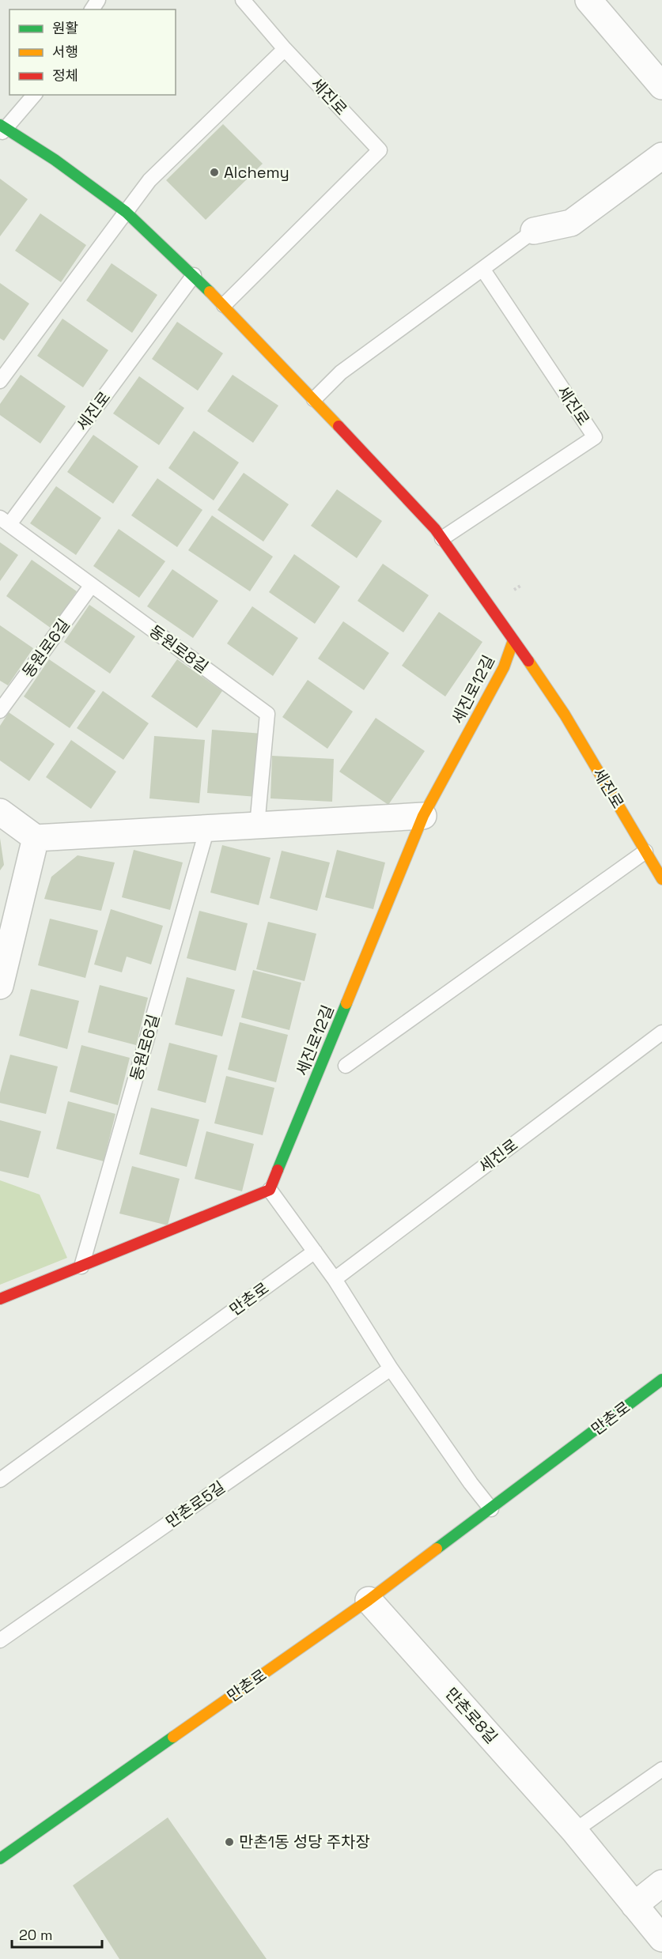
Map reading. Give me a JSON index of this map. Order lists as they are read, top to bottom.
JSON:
{
  "streets": {
    "street": [
      "세진로",
      "세진로12길",
      "만촌로",
      "만촌로8길"
    ],
    "lane": ["동원로6길", "동원로8길", "만촌로5길"]
  },
  "crossings": [
    ["세진로", "동원로8길"],
    ["세진로", "세진로12길"],
    ["동원로6길", "동원로8길"],
    ["만촌로", "만촌로8길"]
  ],
  "places": ["Alchemy", "만촌1동 성당 주차장"],
  "legend": ["원활", "서행", "정체"],
  "scale_bar": "20 m"
}
